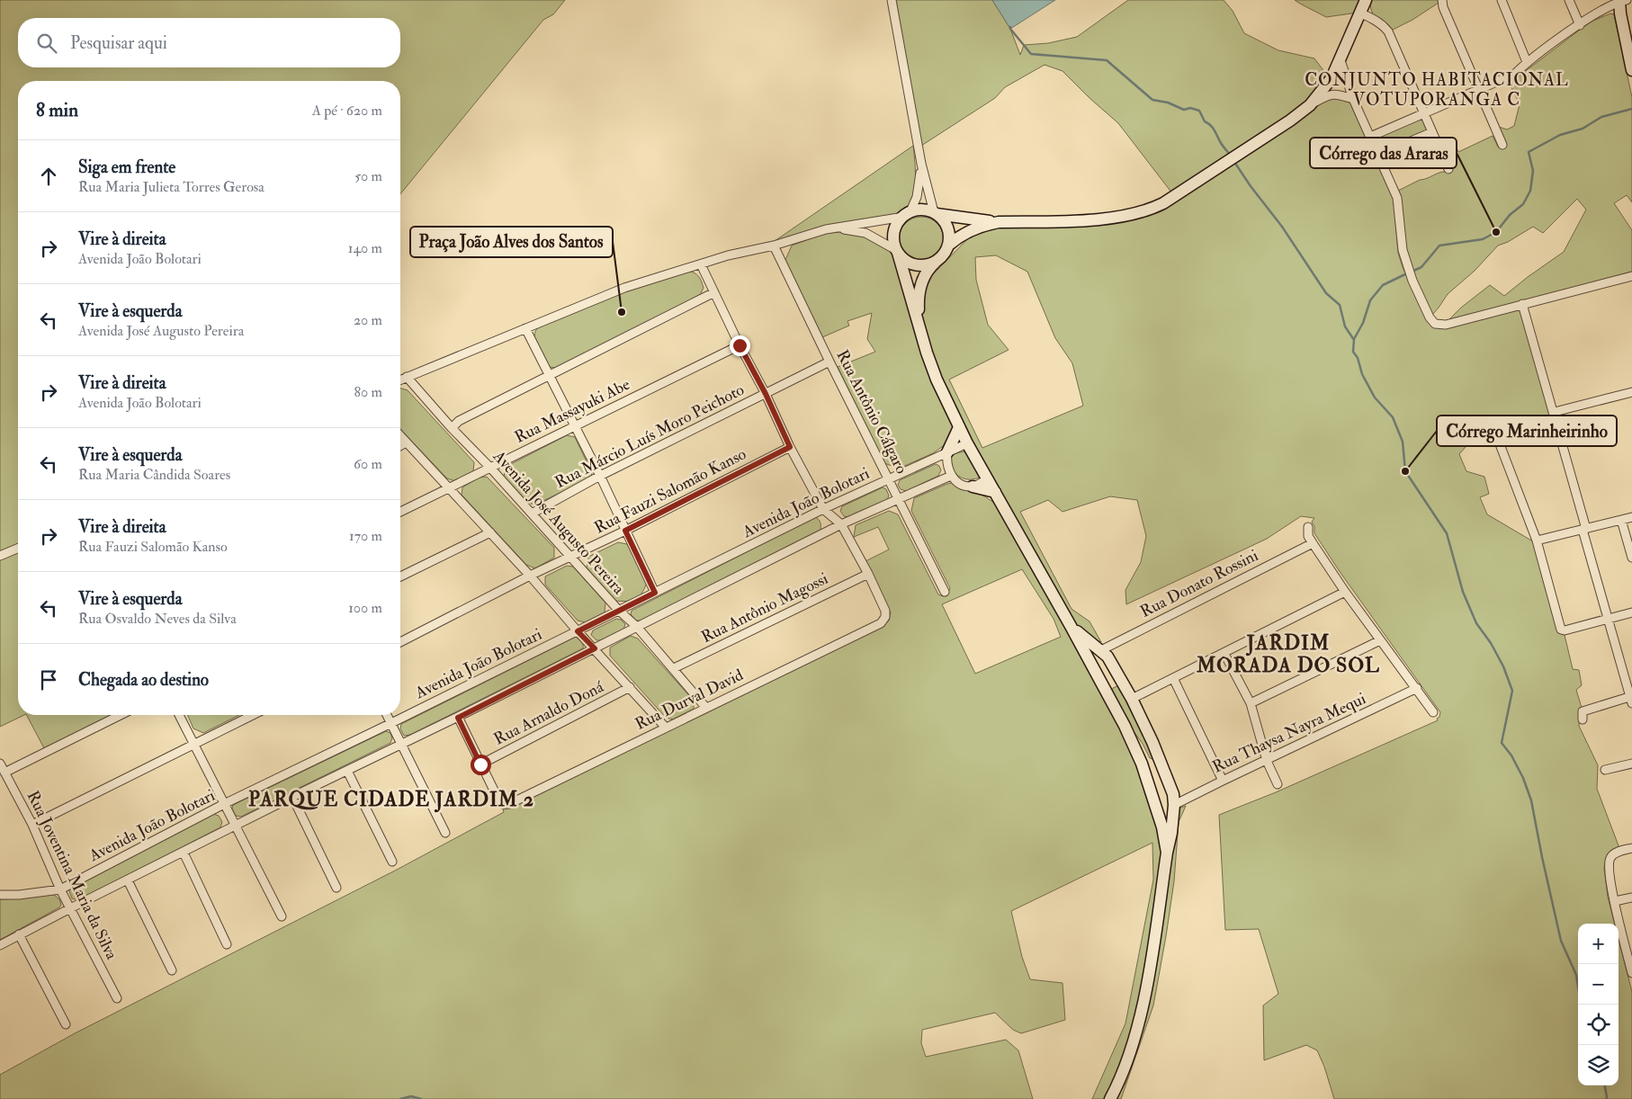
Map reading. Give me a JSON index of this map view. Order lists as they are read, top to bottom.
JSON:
{
  "streets": {
    "street": [
      "Rua Massayuki Abe",
      "Rua Antônio Cálgaro",
      "Rua Márcio Luís Moro Peichoto",
      "Rua Fauzi Salomão Kanso",
      "Avenida João Bolotari",
      "Avenida José Augusto Pereira",
      "Rua Donato Rossini",
      "Rua Antônio Magossi",
      "Rua Durval David",
      "Rua Arnaldo Doná",
      "Rua Thaysa Nayra Mequi",
      "Rua Joventina Maria da Silva"
    ]
  },
  "crossings": [
    ["Rua Massayuki Abe", "Avenida José Augusto Pereira"],
    ["Rua Antônio Cálgaro", "Rua Márcio Luís Moro Peichoto"],
    ["Rua Antônio Cálgaro", "Avenida João Bolotari"],
    ["Rua Márcio Luís Moro Peichoto", "Avenida José Augusto Pereira"],
    ["Rua Fauzi Salomão Kanso", "Avenida José Augusto Pereira"],
    ["Avenida João Bolotari", "Avenida José Augusto Pereira"],
    ["Avenida João Bolotari", "Rua Joventina Maria da Silva"],
    ["Avenida José Augusto Pereira", "Rua Antônio Magossi"],
    ["Avenida José Augusto Pereira", "Rua Durval David"],
    ["Rua Antônio Magossi", "Rua Durval David"],
    ["Rua Durval David", "Rua Arnaldo Doná"]
  ],
  "districts": ["CONJUNTO HABITACIONAL VOTUPORANGA C", "JARDIM MORADA DO SOL", "PARQUE CIDADE JARDIM 2"],
  "places": ["Córrego das Araras", "Praça João Alves dos Santos", "Córrego Marinheirinho"],
  "page": {
    "search": "Pesquisar aqui",
    "heading": ["8 min", "A pé · 620 m"],
    "list": [
      ["Siga em frente", "Rua Maria Julieta Torres Gerosa", "50 m"],
      ["Vire à direita", "Avenida João Bolotari", "140 m"],
      ["Vire à esquerda", "Avenida José Augusto Pereira", "20 m"],
      ["Vire à direita", "Avenida João Bolotari", "80 m"],
      ["Vire à esquerda", "Rua Maria Cândida Soares", "60 m"],
      ["Vire à direita", "Rua Fauzi Salomão Kanso", "170 m"],
      ["Vire à esquerda", "Rua Osvaldo Neves da Silva", "100 m"],
      "Chegada ao destino"
    ],
    "map_buttons": ["+", "−"]
  }
}
